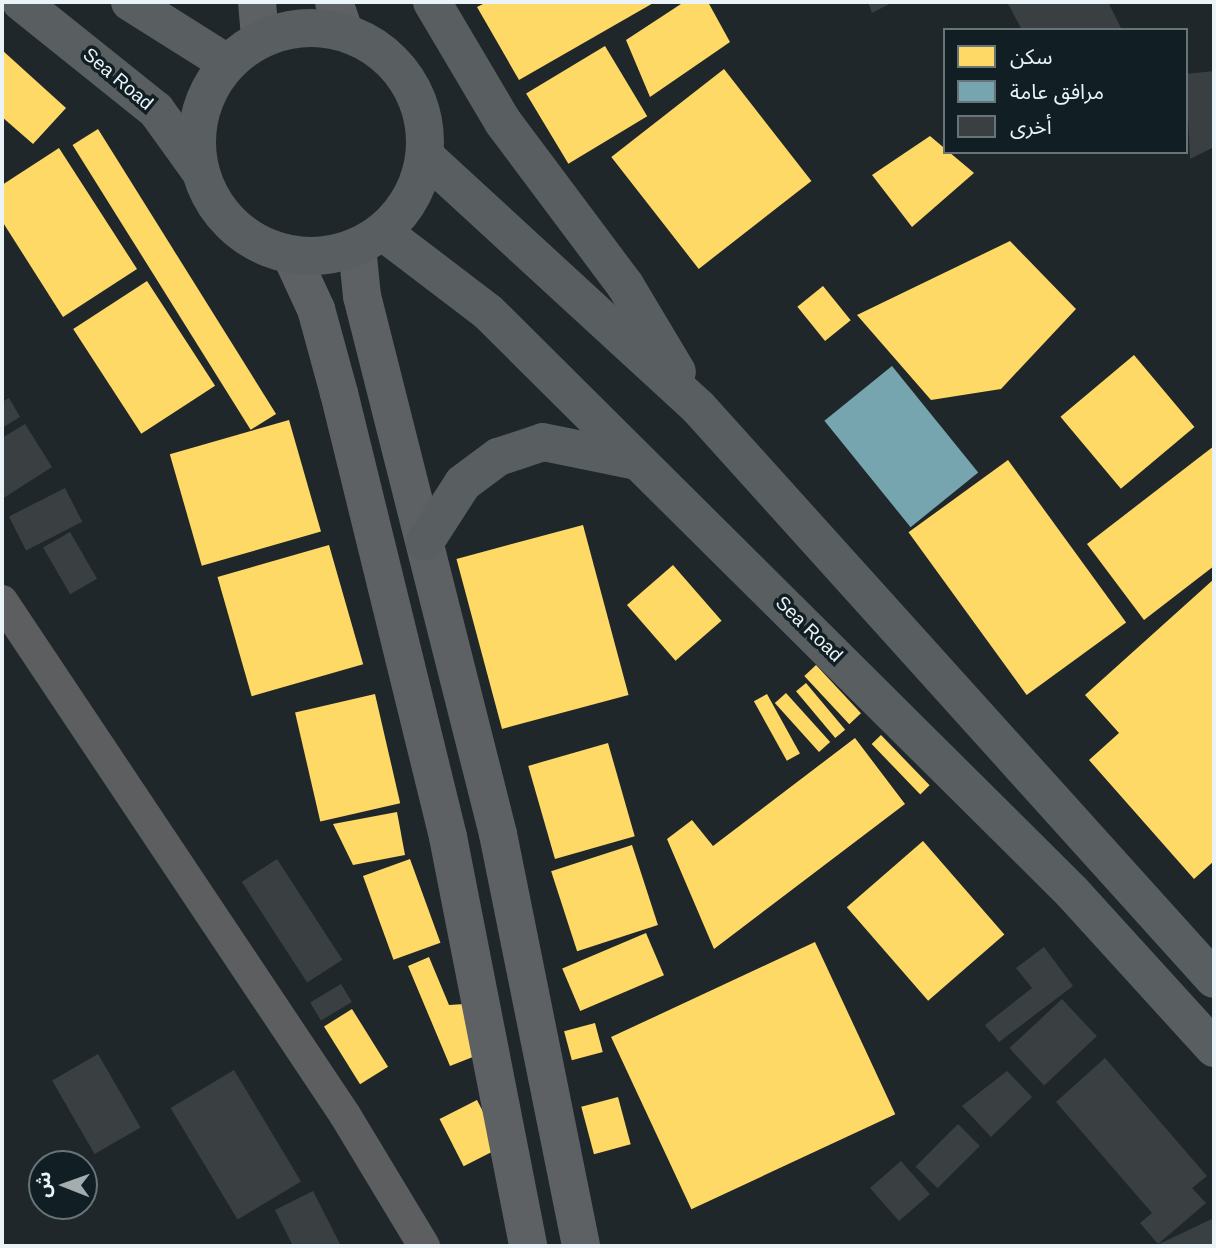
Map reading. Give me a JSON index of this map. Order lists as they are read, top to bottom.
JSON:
{
  "streets": {
    "highway": ["Sea Road"]
  },
  "legend": ["سكن", "مرافق عامة", "أخرى"],
  "north": "left"
}
